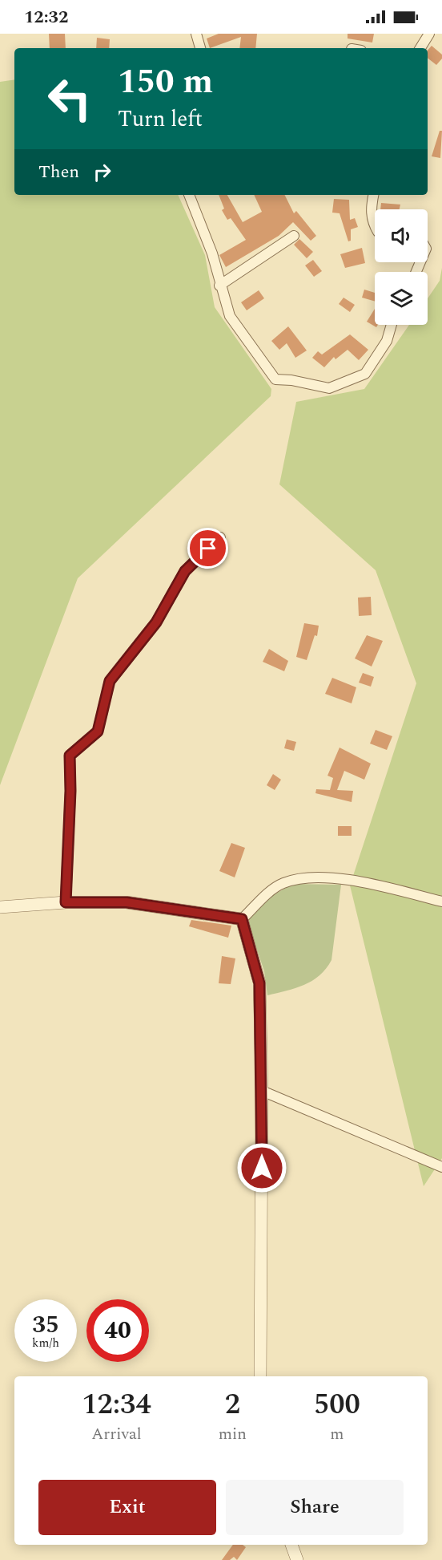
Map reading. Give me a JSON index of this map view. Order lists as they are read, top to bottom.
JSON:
{
  "page": {
    "status": "12:32",
    "turn": ["150 m", "Turn left"],
    "then": "Then",
    "speed": "35 km/h",
    "limit": "40",
    "eta": [
      "12:34",
      "Arrival",
      "2",
      "min",
      "500",
      "m"
    ],
    "buttons": ["Exit", "Share"]
  }
}
